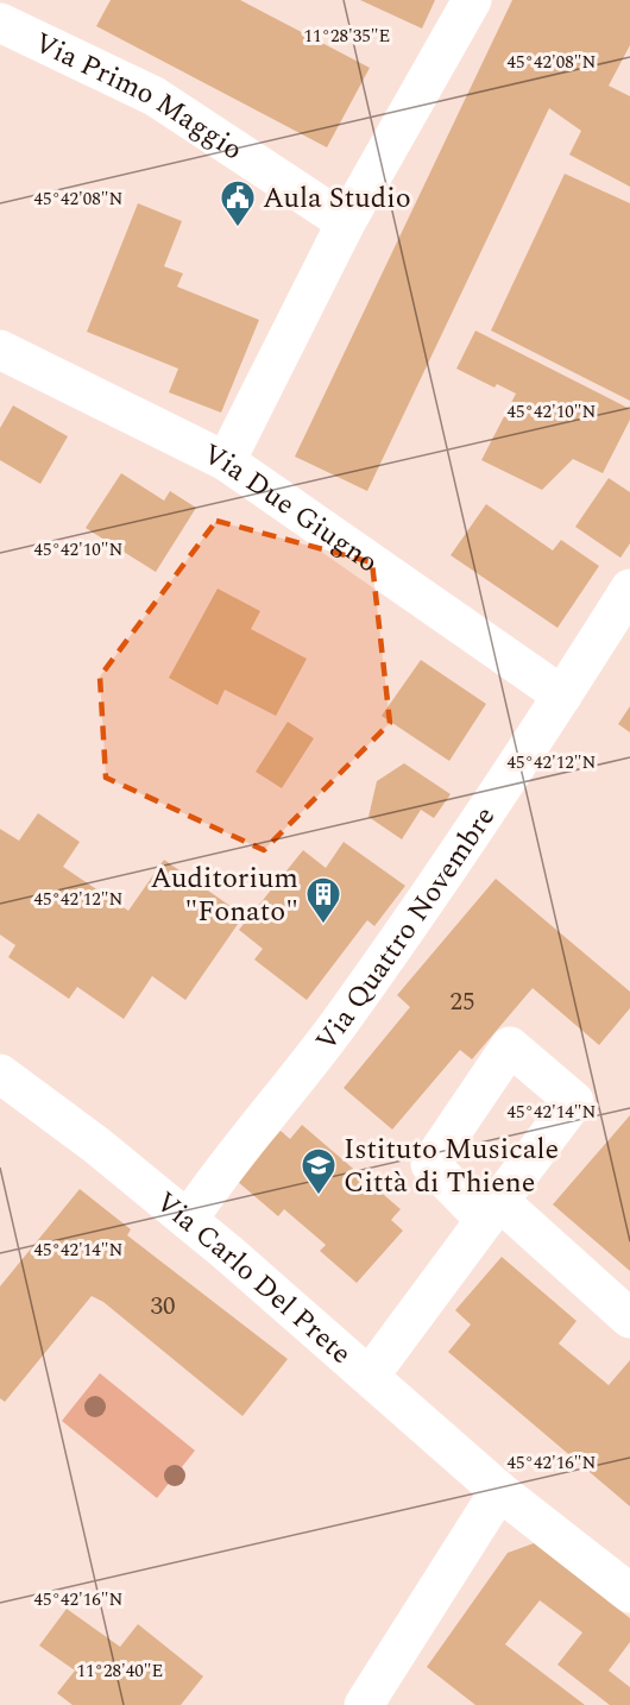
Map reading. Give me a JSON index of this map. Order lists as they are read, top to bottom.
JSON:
{
  "streets": {
    "street": [
      "Via Primo Maggio",
      "Via Due Giugno",
      "Via Quattro Novembre",
      "Via Carlo Del Prete"
    ]
  },
  "crossings": [
    ["Via Due Giugno", "Via Quattro Novembre"],
    ["Via Quattro Novembre", "Via Carlo Del Prete"]
  ],
  "places": {
    "public building": ["Aula Studio"],
    "building": ["Auditorium \"Fonato\""],
    "school or university": ["Istituto Musicale Città di Thiene"]
  },
  "house_numbers": ["25", "30"],
  "coordinates": [
    "11°28'35\"E",
    "45°42'08\"N",
    "45°42'10\"N",
    "45°42'12\"N",
    "45°42'14\"N",
    "45°42'16\"N",
    "11°28'40\"E"
  ]
}
